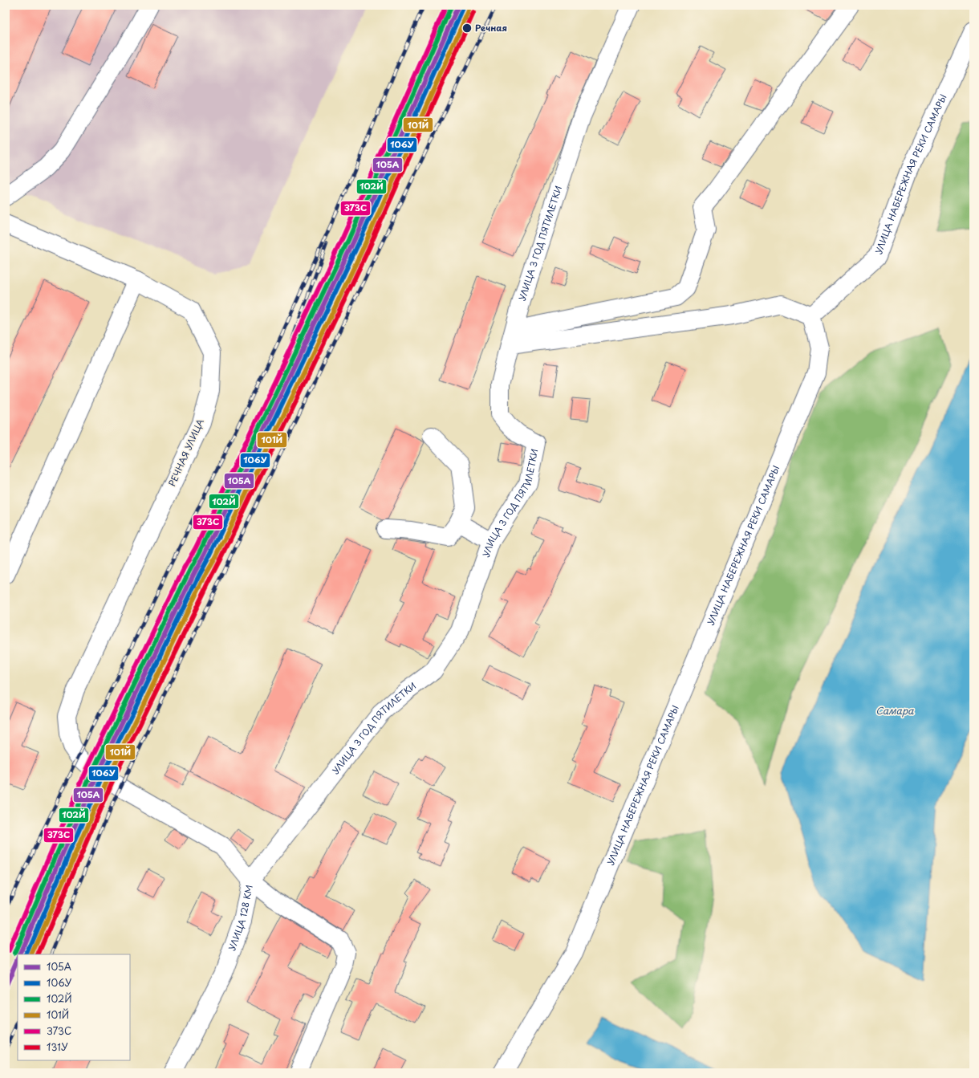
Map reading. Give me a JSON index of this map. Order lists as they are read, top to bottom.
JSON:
{
  "streets": {
    "street": [
      "УЛИЦА НАБЕРЕЖНАЯ РЕКИ САМАРЫ",
      "УЛИЦА 3 ГОД ПЯТИЛЕТКИ",
      "РЕЧНАЯ УЛИЦА",
      "УЛИЦА 128 КМ"
    ]
  },
  "crossings": [
    ["УЛИЦА 3 ГОД ПЯТИЛЕТКИ", "УЛИЦА 128 КМ"],
    ["РЕЧНАЯ УЛИЦА", "УЛИЦА 128 КМ"]
  ],
  "water": ["Самара"],
  "places": ["Речная"],
  "lines": [
    "transit line 105А",
    "transit line 102Й",
    "transit line 373C",
    "transit line 106У",
    "transit line 101Й",
    "transit line 131У"
  ],
  "legend": [
    "105А",
    "106У",
    "102Й",
    "101Й",
    "373C",
    "131У"
  ]
}
